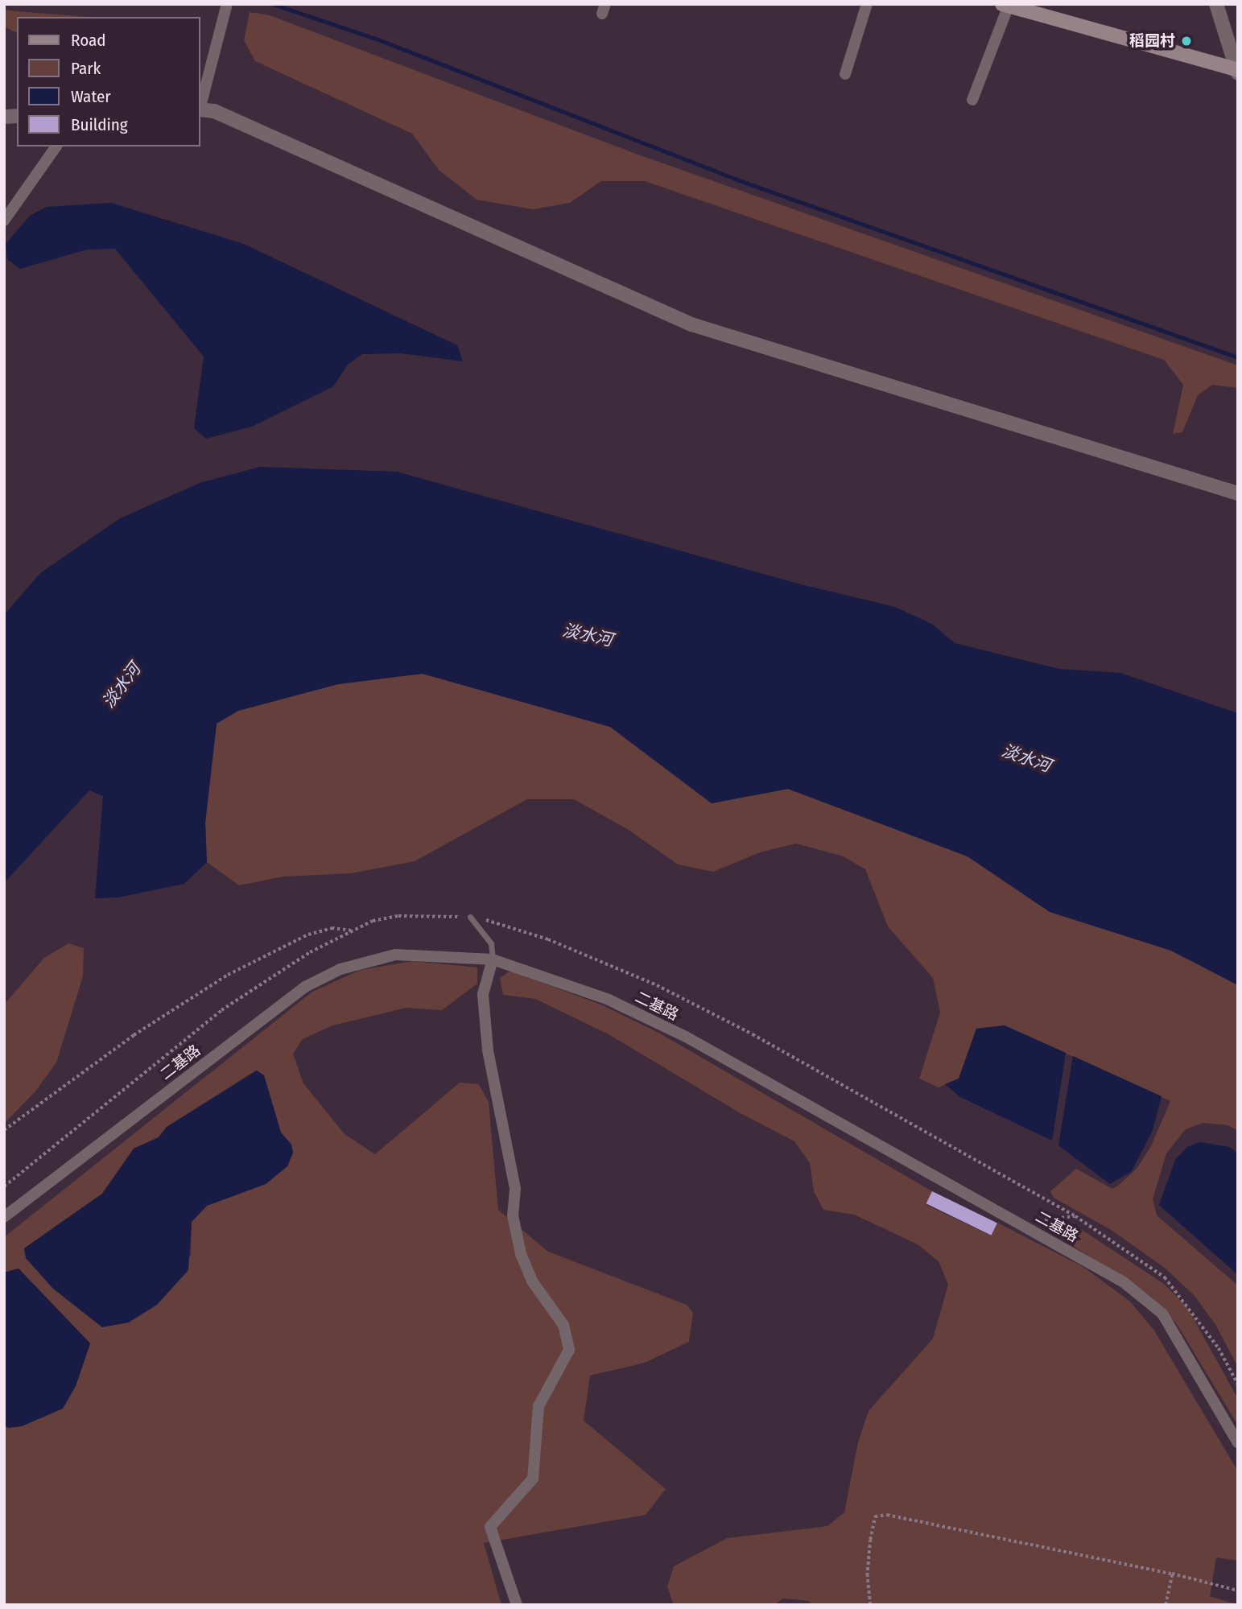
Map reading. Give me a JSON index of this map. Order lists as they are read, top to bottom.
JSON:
{
  "streets": {
    "street": ["二基路"]
  },
  "water": ["淡水河"],
  "places": ["稻园村"],
  "legend": [
    "Road",
    "Park",
    "Water",
    "Building"
  ]
}
